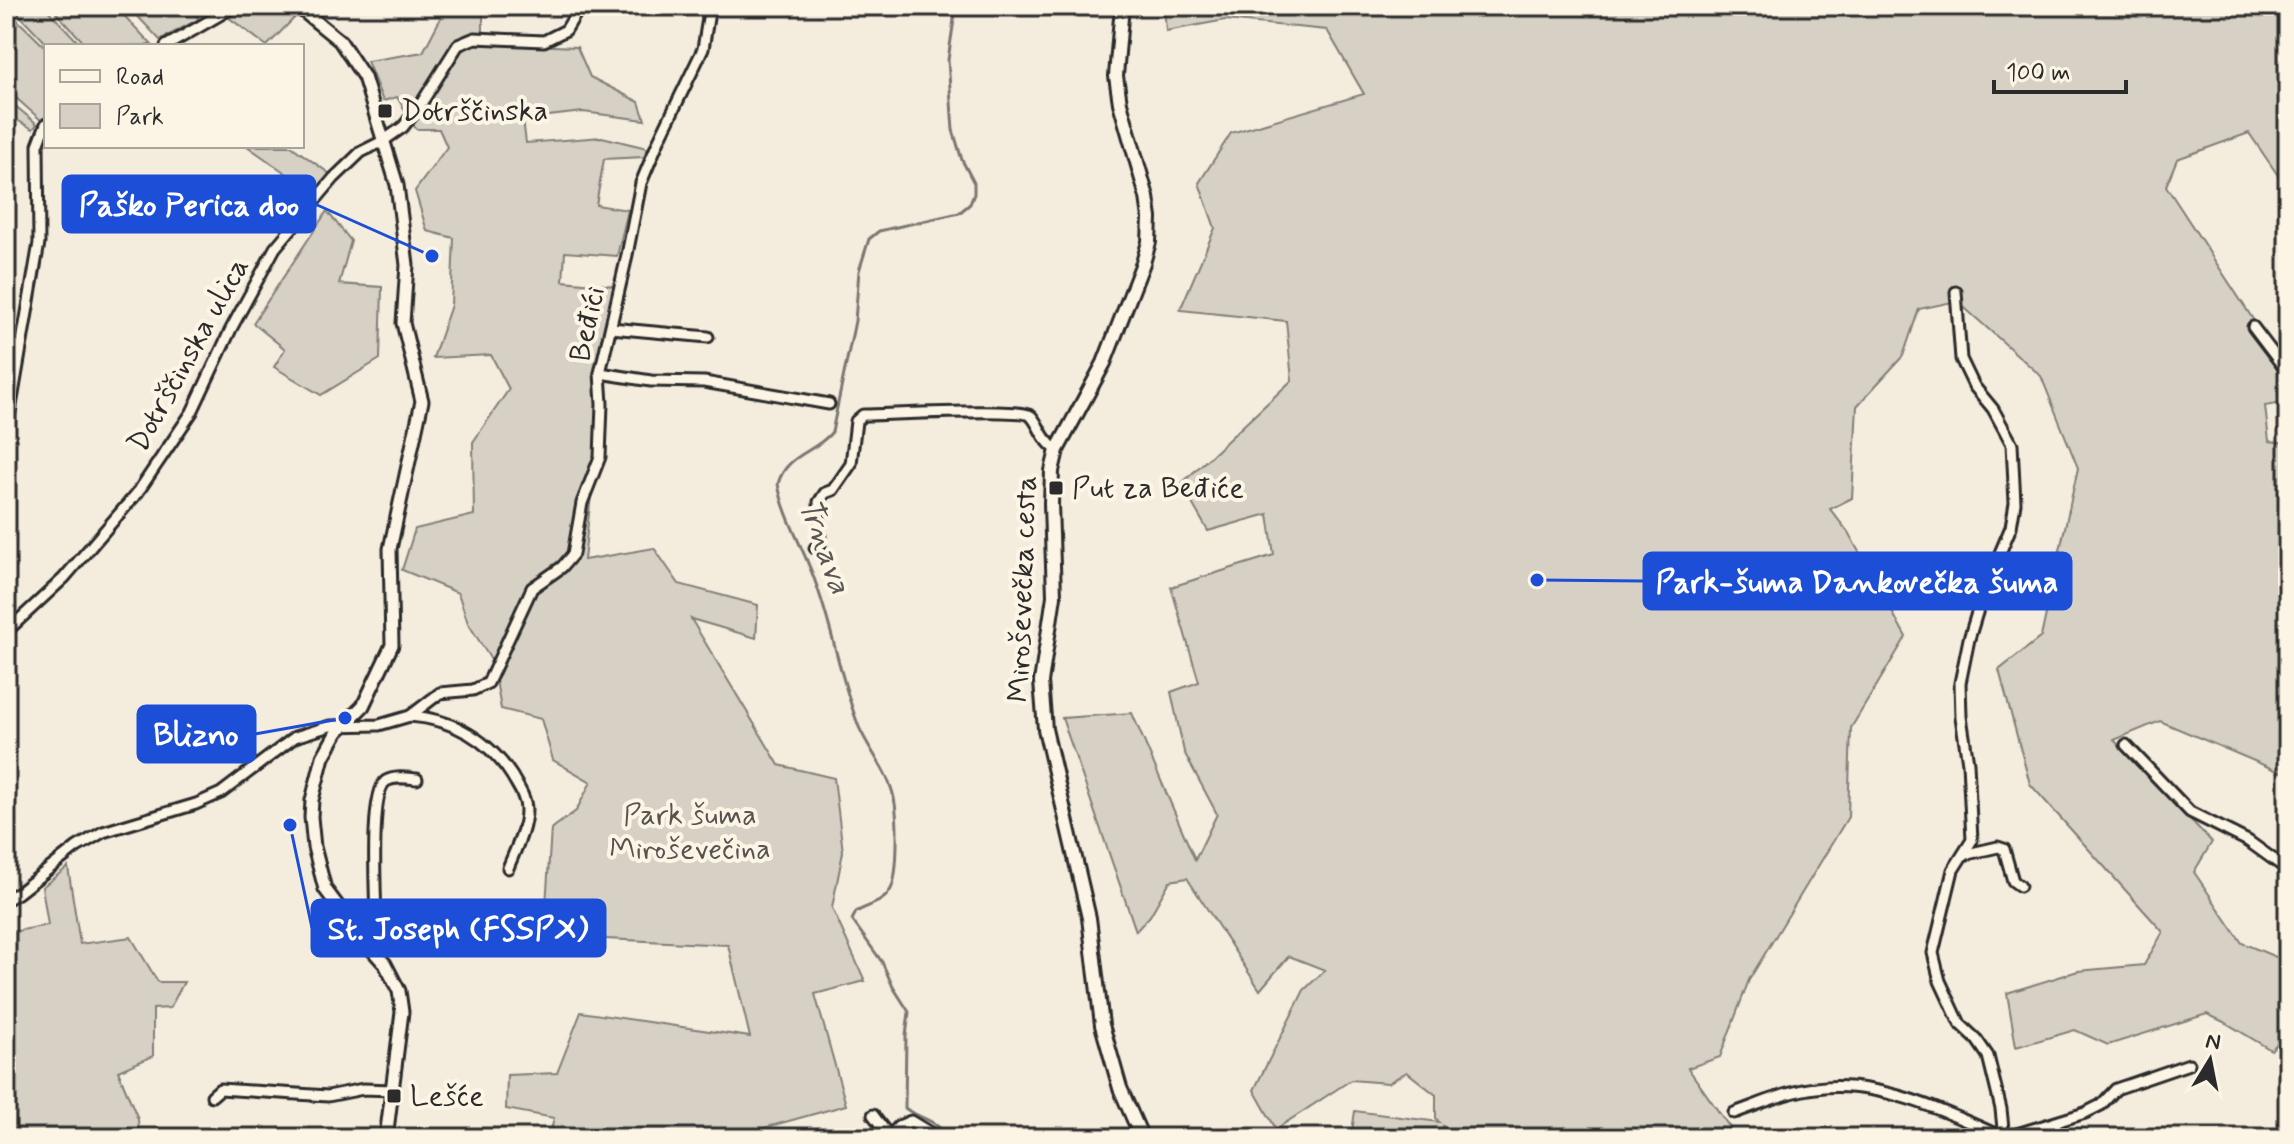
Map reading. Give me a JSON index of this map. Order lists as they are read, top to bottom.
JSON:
{
  "streets": {
    "main road": ["Miroševečka cesta"],
    "street": ["Beđići", "Dotrščinska ulica"]
  },
  "water": ["Trnava"],
  "parks": ["Park šuma Miroševečina"],
  "places": {
    "transit": ["Dotrščinska", "Put za Beđiće", "Lešće"],
    "other": [
      "Paško Perica doo",
      "Park-šuma Dankovečka šuma",
      "Blizno",
      "St. Joseph (FSSPX)"
    ]
  },
  "legend": ["Road", "Park"],
  "scale_bar": "100 m",
  "north": "top"
}
